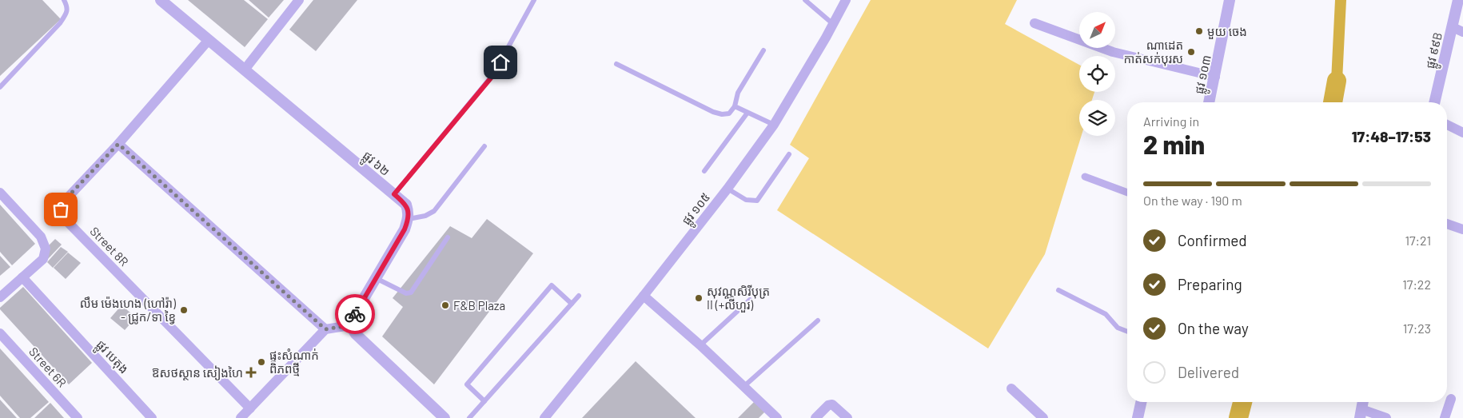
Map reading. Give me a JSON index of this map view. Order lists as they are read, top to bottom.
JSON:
{
  "streets": {
    "street": [
      "ផ្លូវ ៩៩B",
      "ផ្លូវ ១០៣",
      "ផ្លូវ ៦២",
      "ផ្លូវ ១០៥",
      "Street 8R",
      "ផ្លូវ បេតុង",
      "Street 6R"
    ]
  },
  "crossings": [
    ["ផ្លូវ ៦២", "Street 8R"]
  ],
  "places": {
    "other": [
      "មួយ ចេង",
      "ណាដេត កាត់សក់បុរស",
      "សុវណ្ណសិរីបុត្រ II (+លីហួរ)",
      "F&B Plaza",
      "លឹម ម៉េងហេង (ហៅរ៉ា) - ជ្រូក/ទា ខ្វៃ",
      "ផ្ទះសំណាក់ ពិភពថ្មី"
    ],
    "health": ["ឱសថស្ថាន សៀងហៃ"]
  },
  "north": "top right",
  "page": {
    "heading": ["2 min", "Arriving in", "17:48–17:53"],
    "bar": "On the way · 190 m",
    "list": [
      ["Confirmed", "17:21"],
      ["Preparing", "17:22"],
      ["On the way", "17:23"],
      "Delivered"
    ]
  }
}
